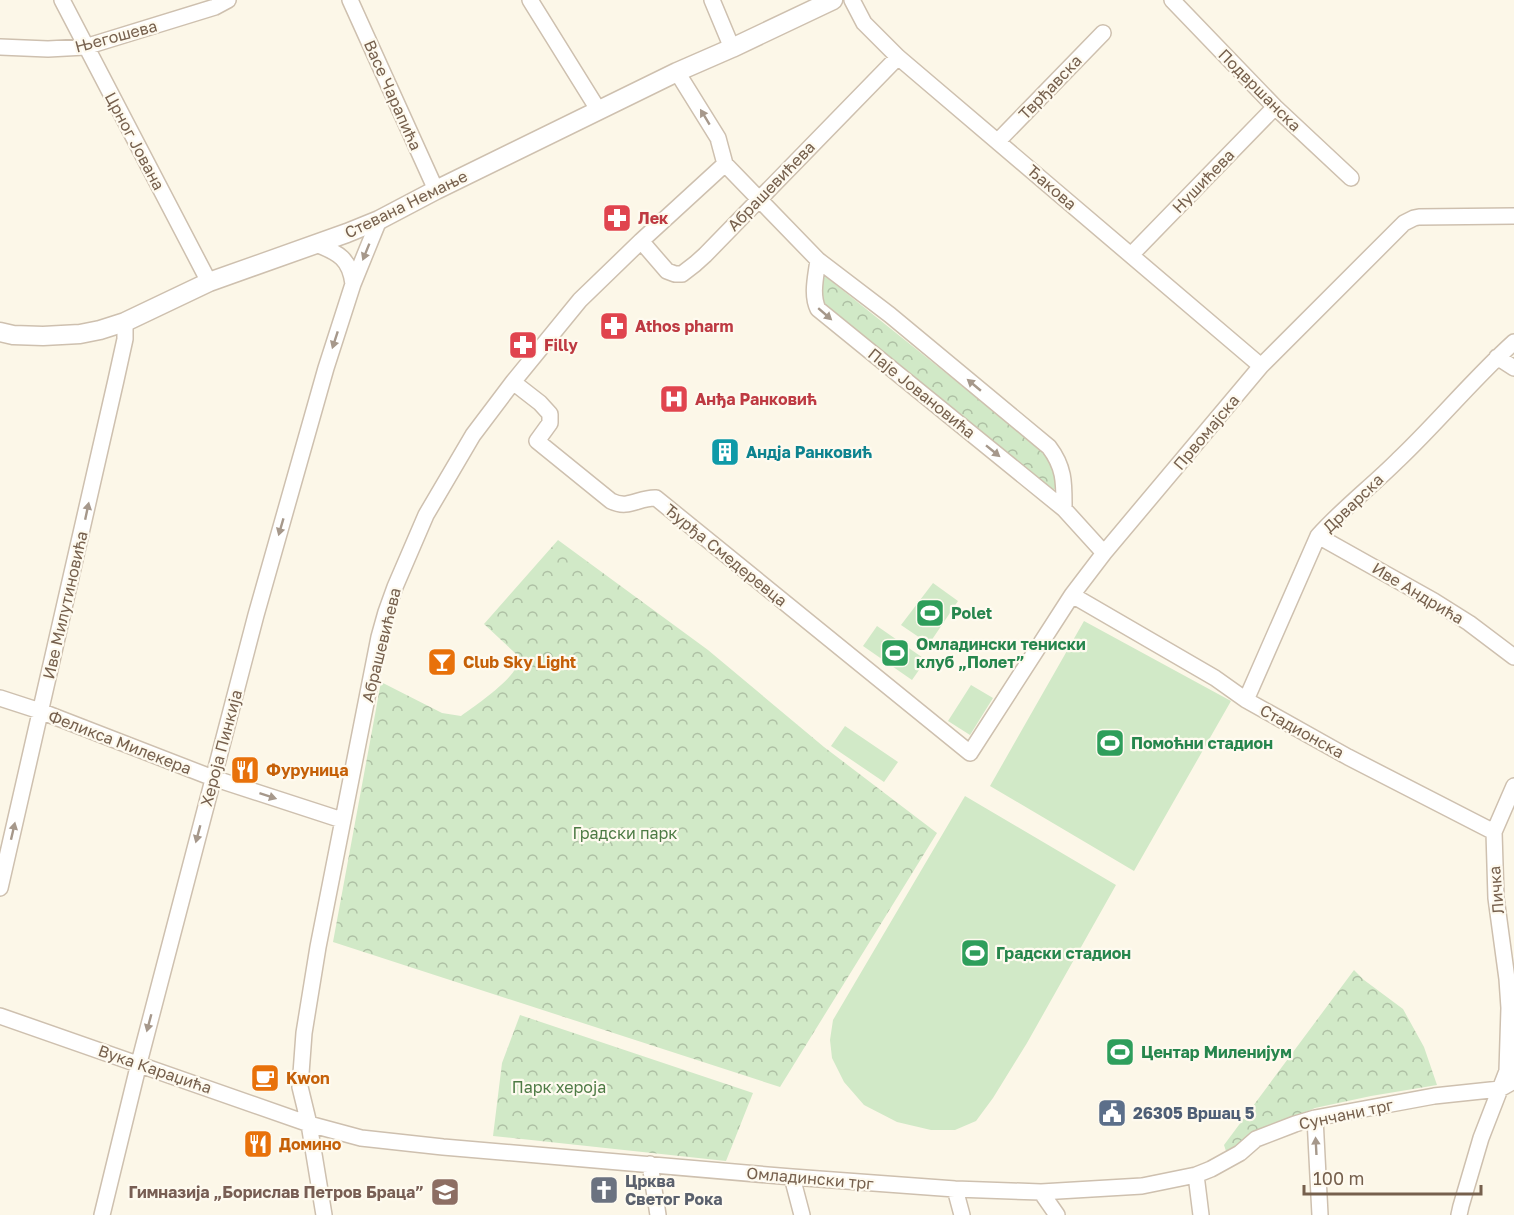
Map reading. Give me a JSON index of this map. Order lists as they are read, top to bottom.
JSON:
{
  "streets": {
    "street": [
      "Његошева",
      "Тврђавска",
      "Подвршанска",
      "Васе Чарапића",
      "Црног Јована",
      "Нушићева",
      "Абрашевићева",
      "Ђакова",
      "Стевана Немање",
      "Паје Јовановића",
      "Првомајска",
      "Дрварска",
      "Ђурђа Смедеревца",
      "Иве Андрића",
      "Иве Милутиновића",
      "Стадионска",
      "Феликса Милекера",
      "Хероја Пинкија",
      "Личка",
      "Вука Караџића",
      "Сунчани трг",
      "Омладински трг"
    ]
  },
  "crossings": [
    ["Његошева", "Црног Јована"],
    ["Тврђавска", "Ђакова"],
    ["Подвршанска", "Нушићева"],
    ["Васе Чарапића", "Стевана Немање"],
    ["Црног Јована", "Стевана Немање"],
    ["Нушићева", "Ђакова"],
    ["Абрашевићева", "Ђакова"],
    ["Абрашевићева", "Ђурђа Смедеревца"],
    ["Абрашевићева", "Феликса Милекера"],
    ["Абрашевићева", "Вука Караџића"],
    ["Абрашевићева", "Омладински трг"],
    ["Ђакова", "Првомајска"],
    ["Стевана Немање", "Иве Милутиновића"],
    ["Стевана Немање", "Хероја Пинкија"],
    ["Паје Јовановића", "Првомајска"],
    ["Првомајска", "Ђурђа Смедеревца"],
    ["Првомајска", "Стадионска"],
    ["Дрварска", "Иве Андрића"],
    ["Дрварска", "Стадионска"],
    ["Иве Милутиновића", "Феликса Милекера"],
    ["Стадионска", "Личка"],
    ["Феликса Милекера", "Хероја Пинкија"],
    ["Хероја Пинкија", "Вука Караџића"],
    ["Личка", "Сунчани трг"],
    ["Вука Караџића", "Омладински трг"],
    ["Сунчани трг", "Омладински трг"]
  ],
  "one_way": ["Иве Милутиновића", "Феликса Милекера", "Хероја Пинкија"],
  "parks": ["Градски парк", "Парк хероја"],
  "places": {
    "pharmacy": ["Лек", "Athos pharm", "Filly"],
    "hospital": ["Анђа Ранковић"],
    "building": ["Андја Ранковић"],
    "sports": [
      "Polet",
      "Омладински тениски клуб „Полет”",
      "Помоћни стадион",
      "Градски стадион",
      "Центар Миленијум"
    ],
    "bar": ["Club Sky Light"],
    "restaurant": ["Фуруница", "Домино"],
    "cafe": ["Kwon"],
    "public building": ["26305 Вршац 5"],
    "church": ["Црква Светог Рока"],
    "school or university": ["Гимназија „Борислав Петров Браца”"]
  },
  "scale_bar": "100 m"
}
